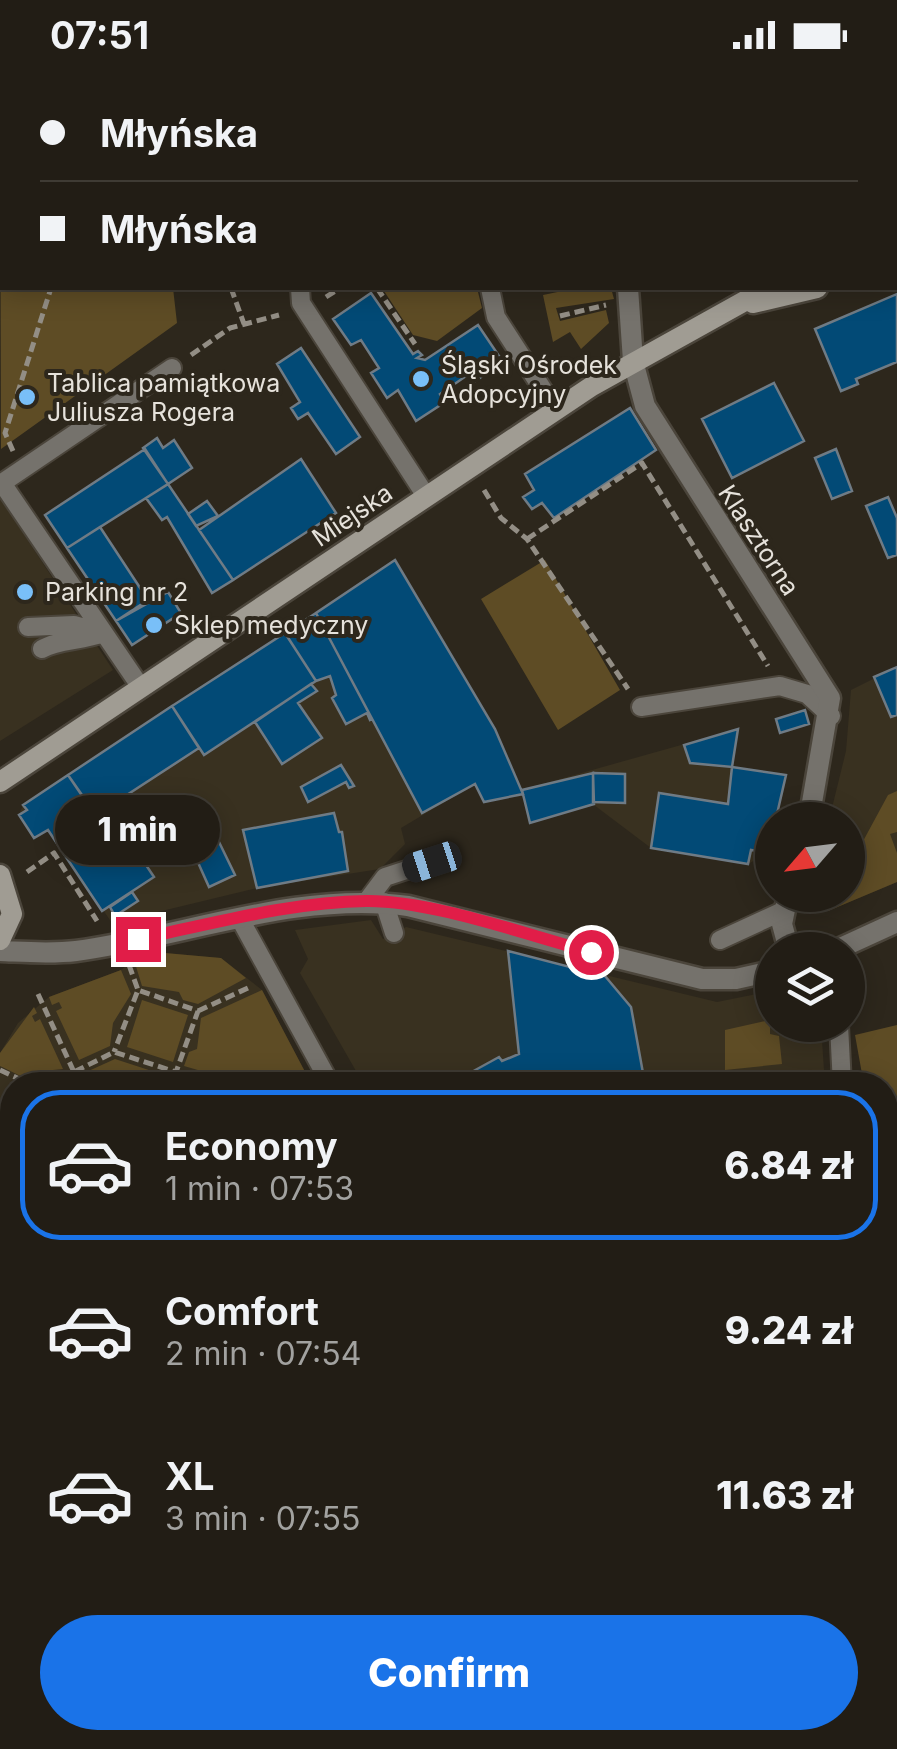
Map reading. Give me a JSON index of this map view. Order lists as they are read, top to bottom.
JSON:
{
  "streets": {
    "street": ["Miejska", "Klasztorna"]
  },
  "crossings": [
    ["Miejska", "Klasztorna"]
  ],
  "places": [
    "Śląski Ośrodek Adopcyjny",
    "Tablica pamiątkowa Juliusza Rogera",
    "Parking nr 2",
    "Sklep medyczny"
  ],
  "north": "bottom left",
  "page": {
    "status": "07:51",
    "banner": ["Młyńska", "Młyńska"],
    "bubble": "1 min",
    "list": [
      {
        "name": "Economy",
        "note": "1 min · 07:53",
        "value": "6.84 zł"
      },
      {
        "name": "Comfort",
        "note": "2 min · 07:54",
        "value": "9.24 zł"
      },
      {
        "name": "XL",
        "note": "3 min · 07:55",
        "value": "11.63 zł"
      }
    ],
    "buttons": "Confirm"
  }
}
